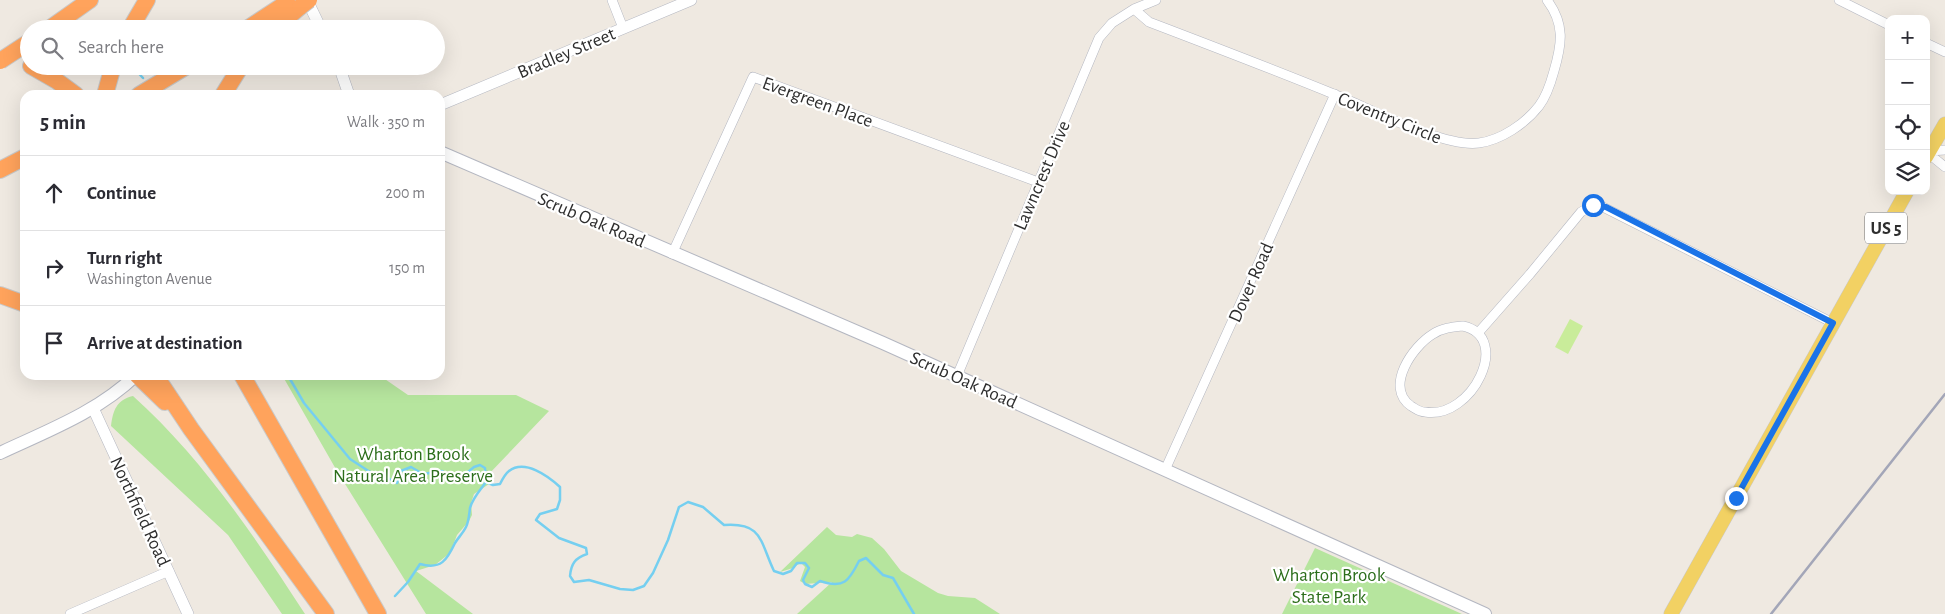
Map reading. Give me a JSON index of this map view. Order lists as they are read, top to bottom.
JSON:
{
  "streets": {
    "main road": ["Scrub Oak Road", "US 5"],
    "street": [
      "Bradley Street",
      "Evergreen Place",
      "Coventry Circle",
      "Lawncrest Drive",
      "Dover Road",
      "Northfield Road"
    ]
  },
  "crossings": [
    ["Evergreen Place", "Lawncrest Drive"],
    ["Evergreen Place", "Scrub Oak Road"],
    ["Coventry Circle", "Lawncrest Drive"],
    ["Coventry Circle", "Dover Road"],
    ["Lawncrest Drive", "Scrub Oak Road"],
    ["Scrub Oak Road", "Dover Road"]
  ],
  "parks": ["Wharton Brook Natural Area Preserve", "Wharton Brook State Park"],
  "page": {
    "map_buttons": ["+", "−"],
    "search": "Search here",
    "heading": ["5 min", "Walk · 350 m"],
    "list": [
      ["Continue", "200 m"],
      ["Turn right", "Washington Avenue", "150 m"],
      "Arrive at destination"
    ]
  }
}
